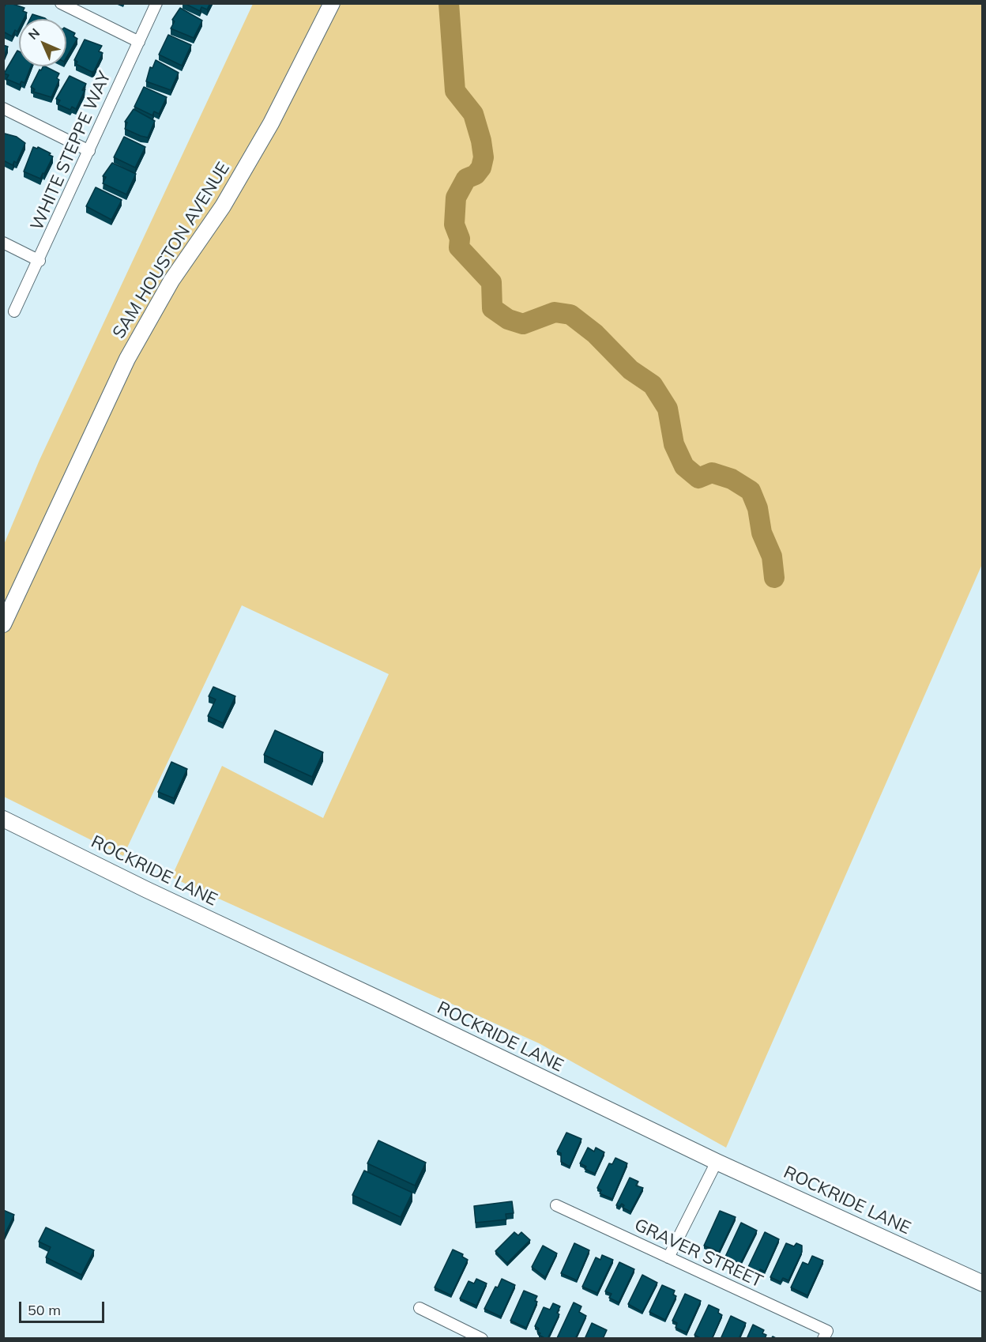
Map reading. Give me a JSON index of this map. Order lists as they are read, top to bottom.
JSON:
{
  "streets": {
    "street": [
      "WHITE STEPPE WAY",
      "SAM HOUSTON AVENUE",
      "ROCKRIDE LANE",
      "GRAVER STREET"
    ]
  },
  "scale_bar": "50 m",
  "north": "top left"
}
